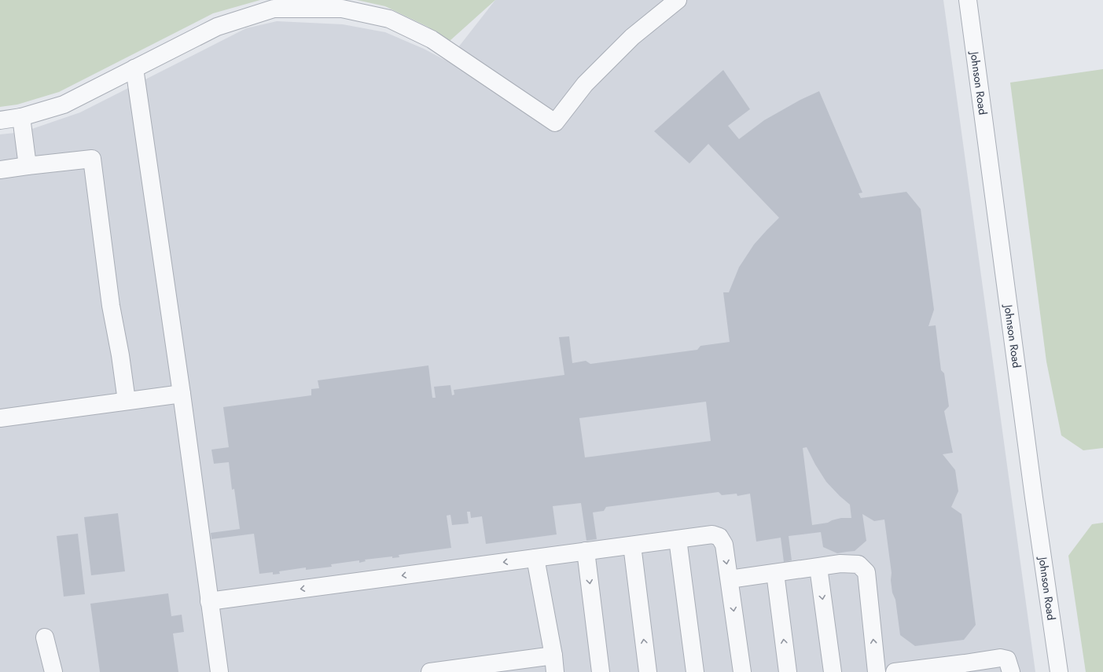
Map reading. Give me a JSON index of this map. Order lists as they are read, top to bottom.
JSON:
{
  "streets": {
    "street": ["Johnson Road"]
  }
}
